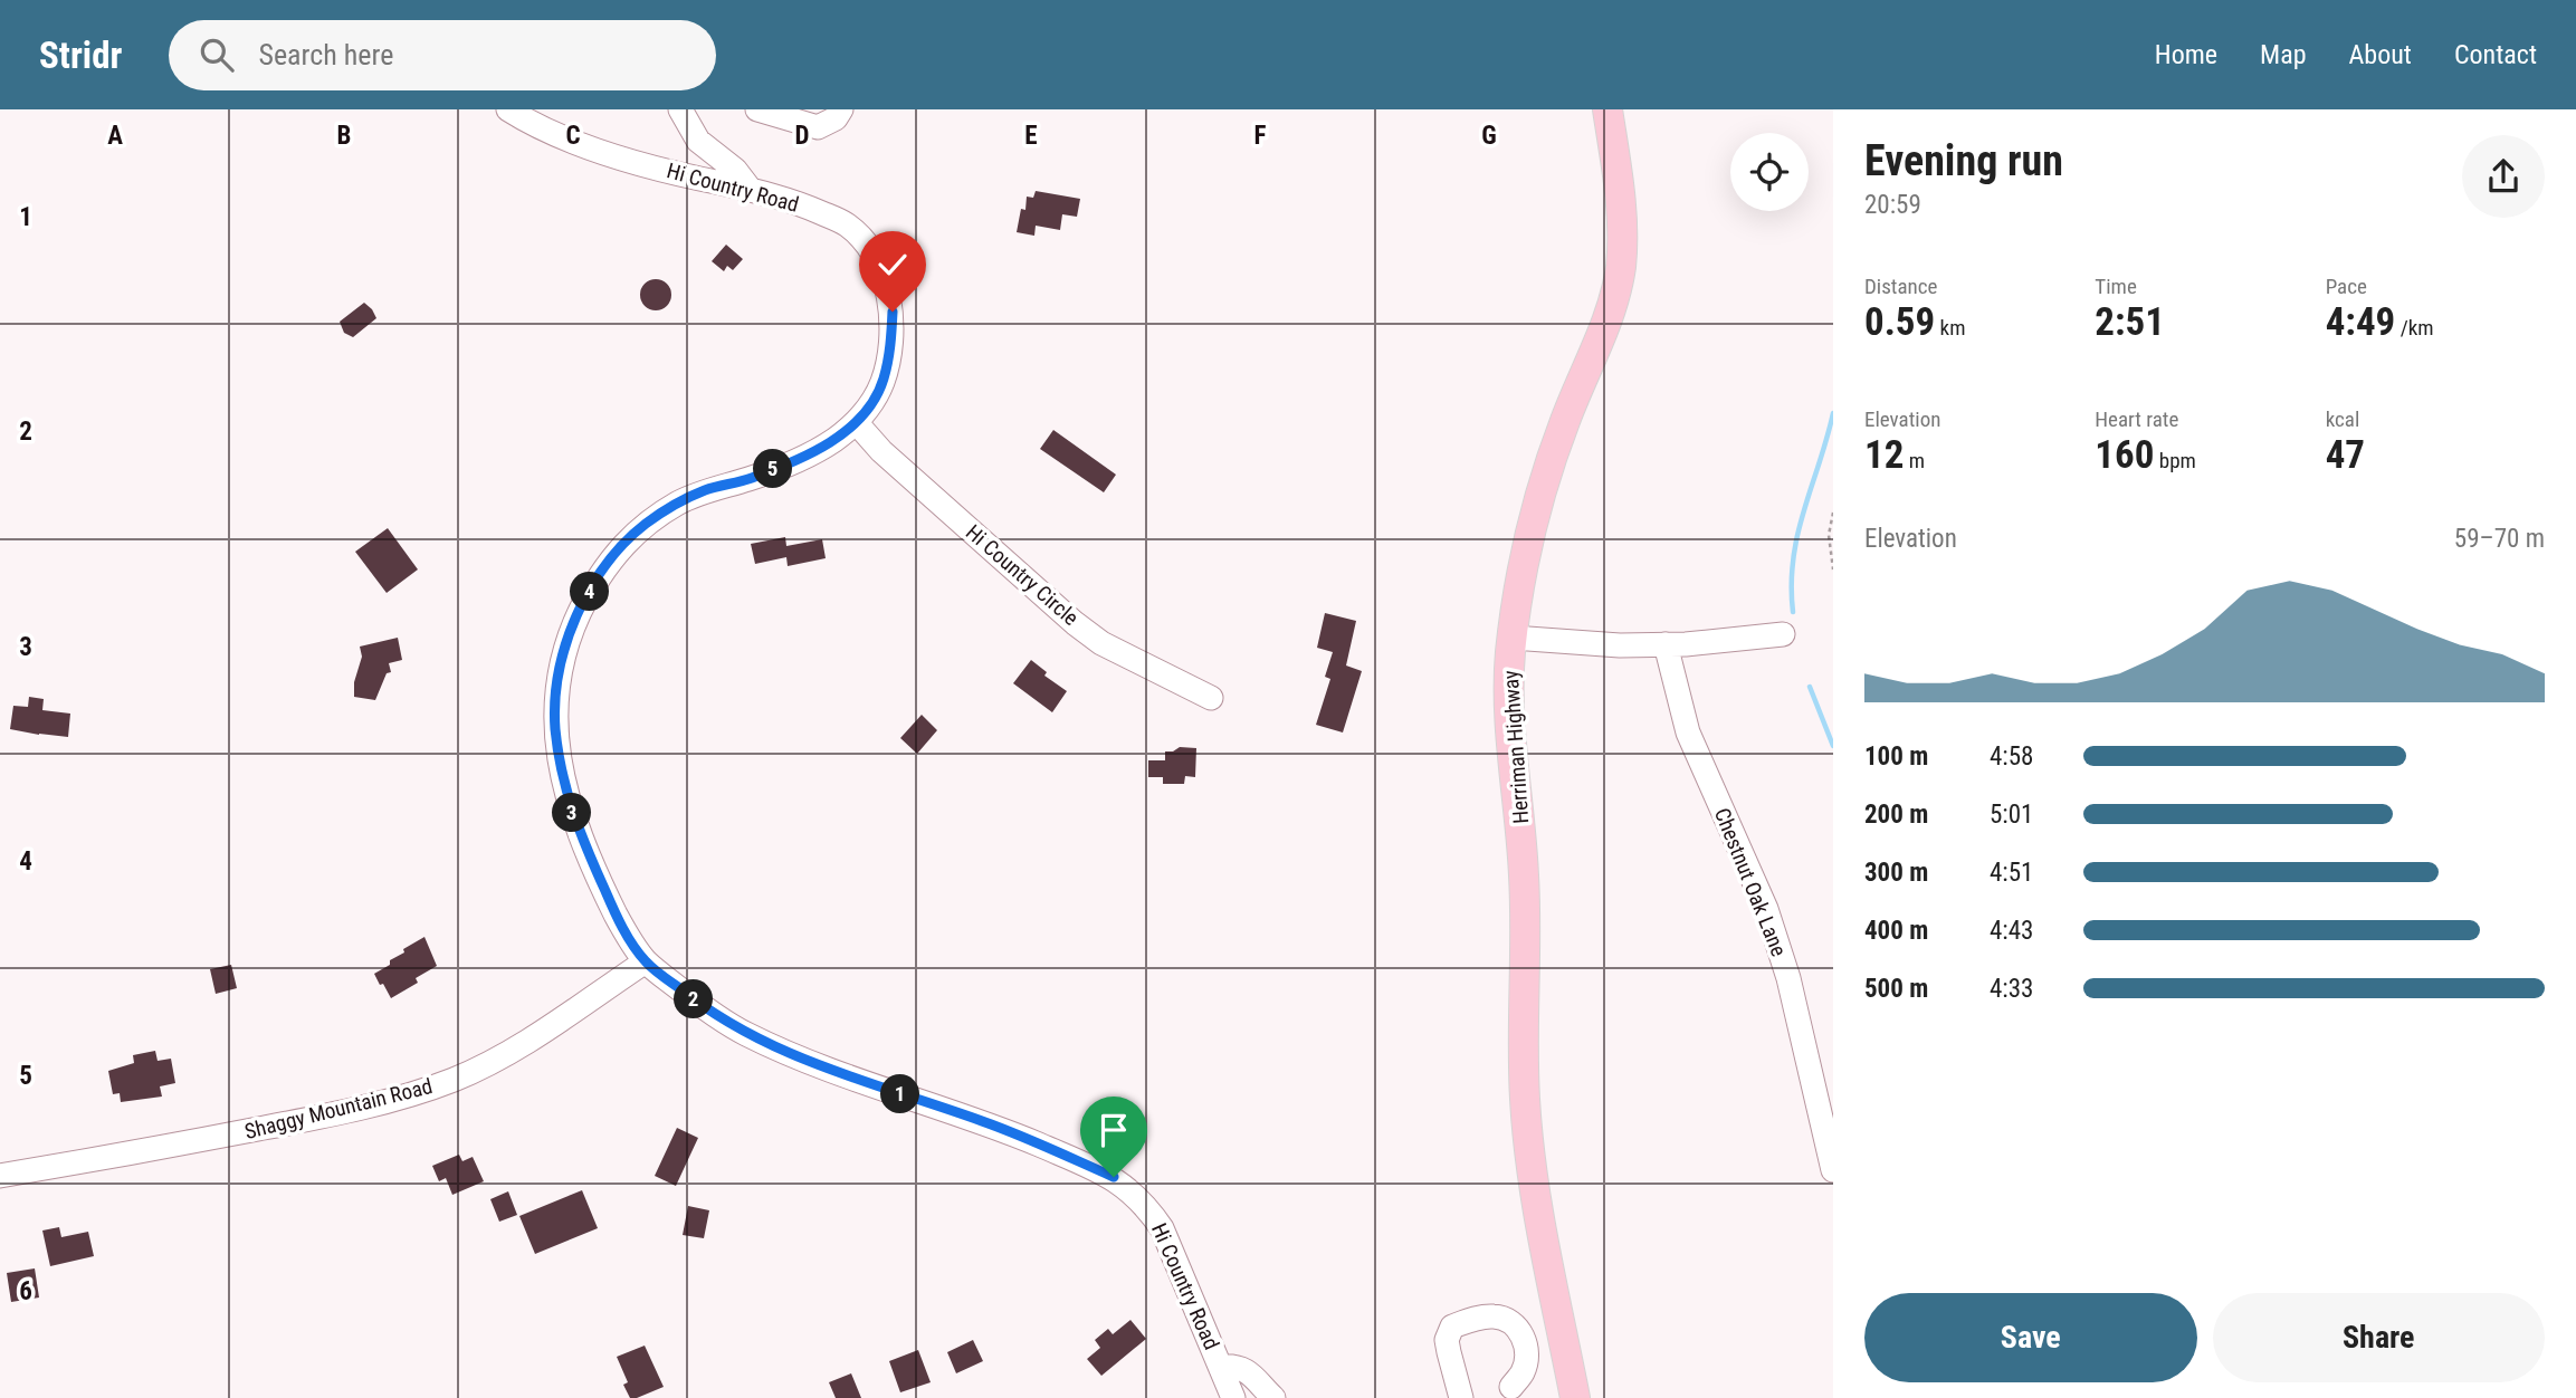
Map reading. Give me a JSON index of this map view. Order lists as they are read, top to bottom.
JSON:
{
  "streets": {
    "main road": ["Herriman Highway"],
    "street": [
      "Hi Country Road",
      "Hi Country Circle",
      "Chestnut Oak Lane",
      "Shaggy Mountain Road"
    ]
  },
  "crossings": [
    ["Hi Country Road", "Hi Country Circle"],
    ["Hi Country Road", "Shaggy Mountain Road"]
  ],
  "page": {
    "header": "Stridr",
    "search": "Search here",
    "nav": [
      "Home",
      "Map",
      "About",
      "Contact"
    ],
    "heading": ["Evening run", "20:59"],
    "stats": [
      ["Distance", "0.59 km"],
      ["Time", "2:51"],
      ["Pace", "4:49 /km"],
      ["Elevation", "12 m"],
      ["Heart rate", "160 bpm"],
      ["kcal", "47"]
    ],
    "pins": [
      "5",
      "4",
      "3",
      "2",
      "1"
    ],
    "chart": ["Elevation", "59–70 m"],
    "list": [
      {
        "name": "100 m",
        "note": "4:58"
      },
      {
        "name": "200 m",
        "note": "5:01"
      },
      {
        "name": "300 m",
        "note": "4:51"
      },
      {
        "name": "400 m",
        "note": "4:43"
      },
      {
        "name": "500 m",
        "note": "4:33"
      }
    ],
    "buttons": ["Save", "Share"]
  },
  "grid": {
    "columns": [
      "A",
      "B",
      "C",
      "D",
      "E",
      "F",
      "G"
    ],
    "rows": [
      "1",
      "2",
      "3",
      "4",
      "5",
      "6"
    ]
  }
}
